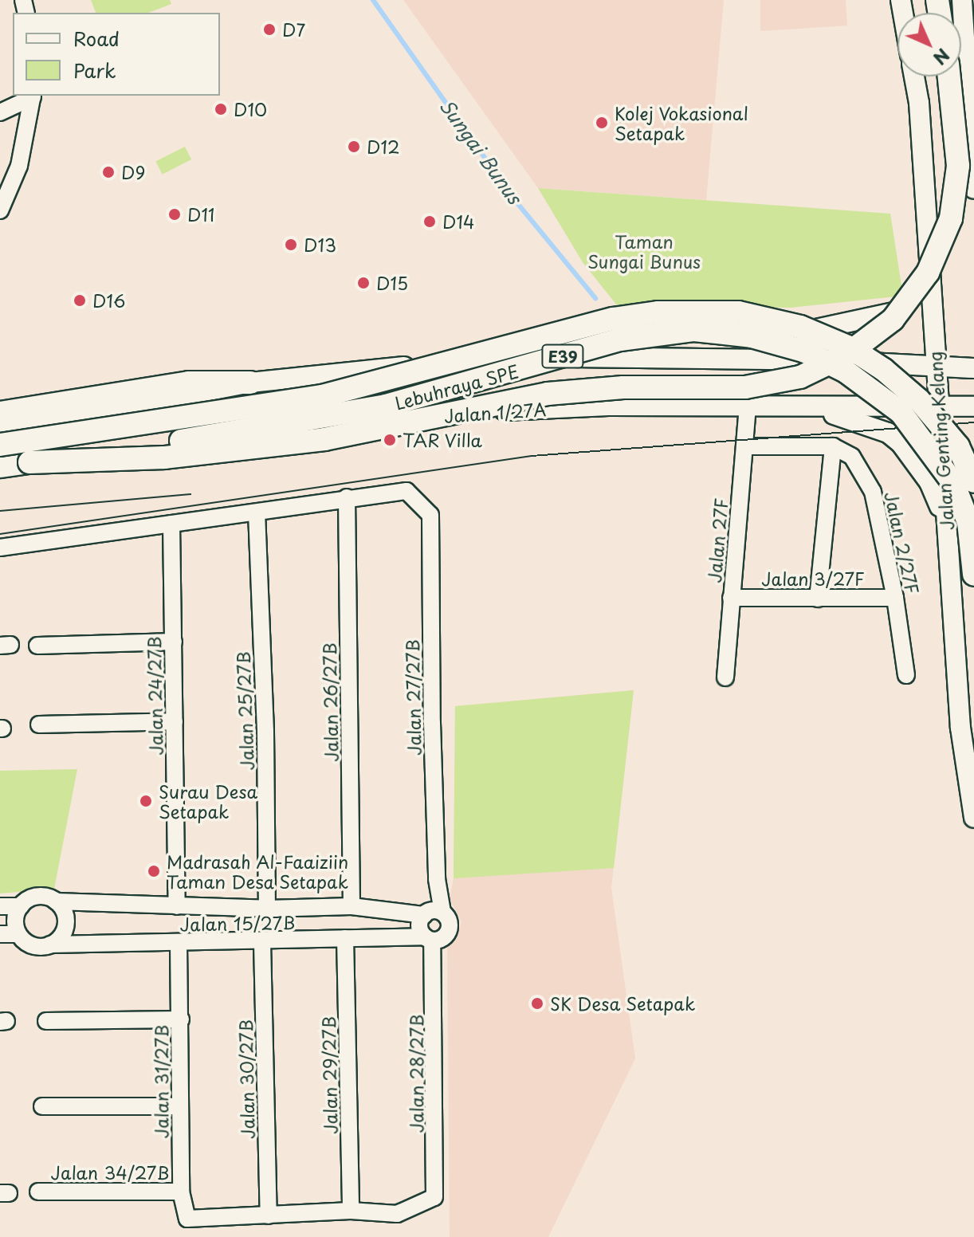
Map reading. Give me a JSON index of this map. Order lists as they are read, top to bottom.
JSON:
{
  "streets": {
    "highway": ["E39", "Lebuhraya SPE"],
    "main road": ["Jalan 1/27A", "Jalan Genting Kelang"],
    "street": [
      "Jalan 27F",
      "Jalan 2/27F",
      "Jalan 3/27F",
      "Jalan 24/27B",
      "Jalan 27/27B",
      "Jalan 26/27B",
      "Jalan 25/27B",
      "Jalan 15/27B",
      "Jalan 28/27B",
      "Jalan 29/27B",
      "Jalan 30/27B",
      "Jalan 31/27B",
      "Jalan 34/27B"
    ]
  },
  "crossings": [
    ["E39", "Lebuhraya SPE"],
    ["Jalan 1/27A", "Jalan Genting Kelang"],
    ["Jalan 1/27A", "Jalan 27F"],
    ["Jalan 27F", "Jalan 3/27F"],
    ["Jalan 2/27F", "Jalan 3/27F"],
    ["Jalan 24/27B", "Jalan 15/27B"],
    ["Jalan 27/27B", "Jalan 26/27B"],
    ["Jalan 27/27B", "Jalan 15/27B"],
    ["Jalan 26/27B", "Jalan 15/27B"],
    ["Jalan 25/27B", "Jalan 15/27B"],
    ["Jalan 15/27B", "Jalan 28/27B"],
    ["Jalan 15/27B", "Jalan 29/27B"],
    ["Jalan 15/27B", "Jalan 30/27B"],
    ["Jalan 15/27B", "Jalan 31/27B"],
    ["Jalan 28/27B", "Jalan 29/27B"],
    ["Jalan 30/27B", "Jalan 31/27B"],
    ["Jalan 31/27B", "Jalan 34/27B"]
  ],
  "water": ["Sungai Bunus"],
  "parks": ["Taman Sungai Bunus"],
  "places": [
    "D7",
    "D10",
    "Kolej Vokasional Setapak",
    "D12",
    "D9",
    "D11",
    "D14",
    "D13",
    "D15",
    "D16",
    "TAR Villa",
    "Surau Desa Setapak",
    "Madrasah Al-Faaiziin Taman Desa Setapak",
    "SK Desa Setapak"
  ],
  "legend": ["Road", "Park"],
  "north": "bottom right"
}
